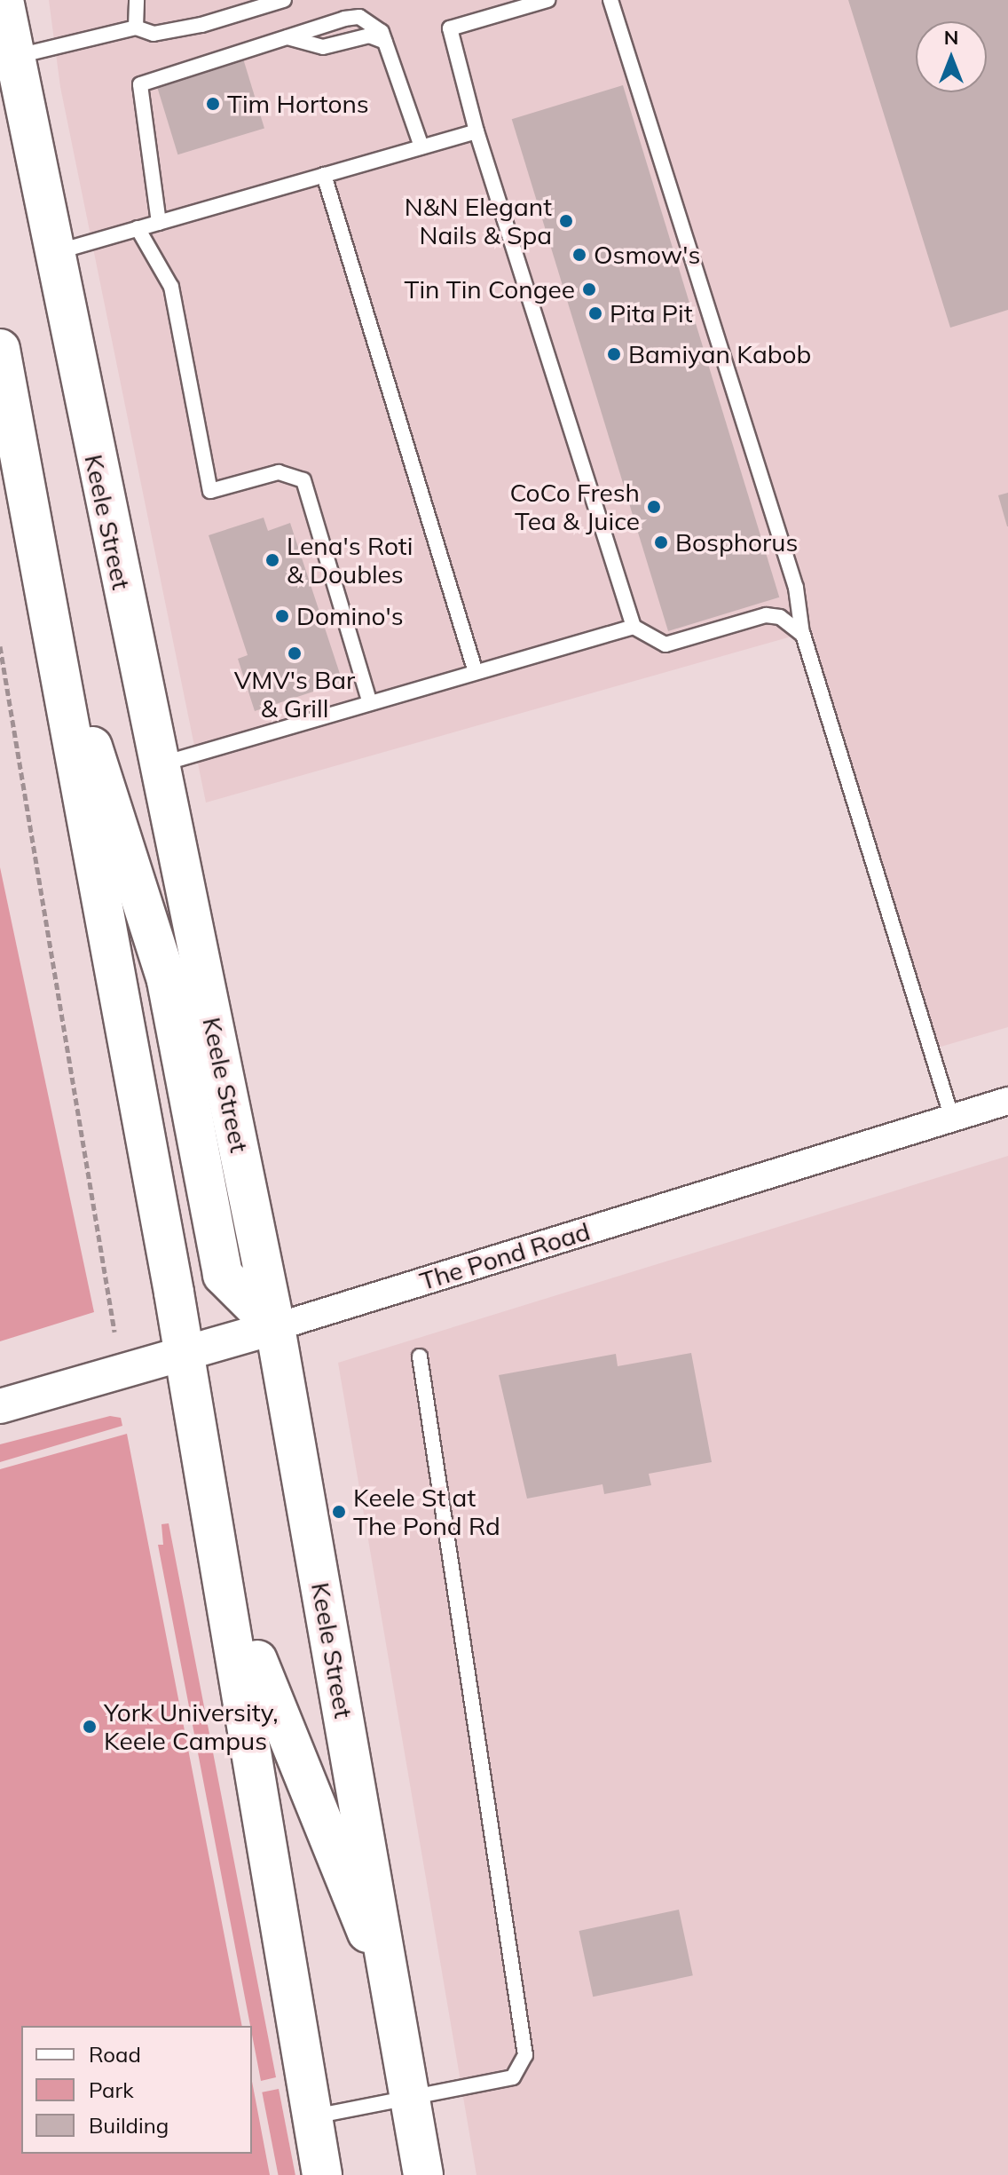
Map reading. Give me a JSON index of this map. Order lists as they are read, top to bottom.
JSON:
{
  "streets": {
    "main road": ["Keele Street"],
    "street": ["The Pond Road"]
  },
  "crossings": [
    ["Keele Street", "The Pond Road"]
  ],
  "places": [
    "Tim Hortons",
    "N&N Elegant Nails & Spa",
    "Osmow's",
    "Tin Tin Congee",
    "Pita Pit",
    "Bamiyan Kabob",
    "CoCo Fresh Tea & Juice",
    "Bosphorus",
    "Lena's Roti & Doubles",
    "Domino's",
    "VMV's Bar & Grill",
    "Keele St at The Pond Rd",
    "York University, Keele Campus"
  ],
  "legend": ["Road", "Park", "Building"],
  "north": "top"
}
